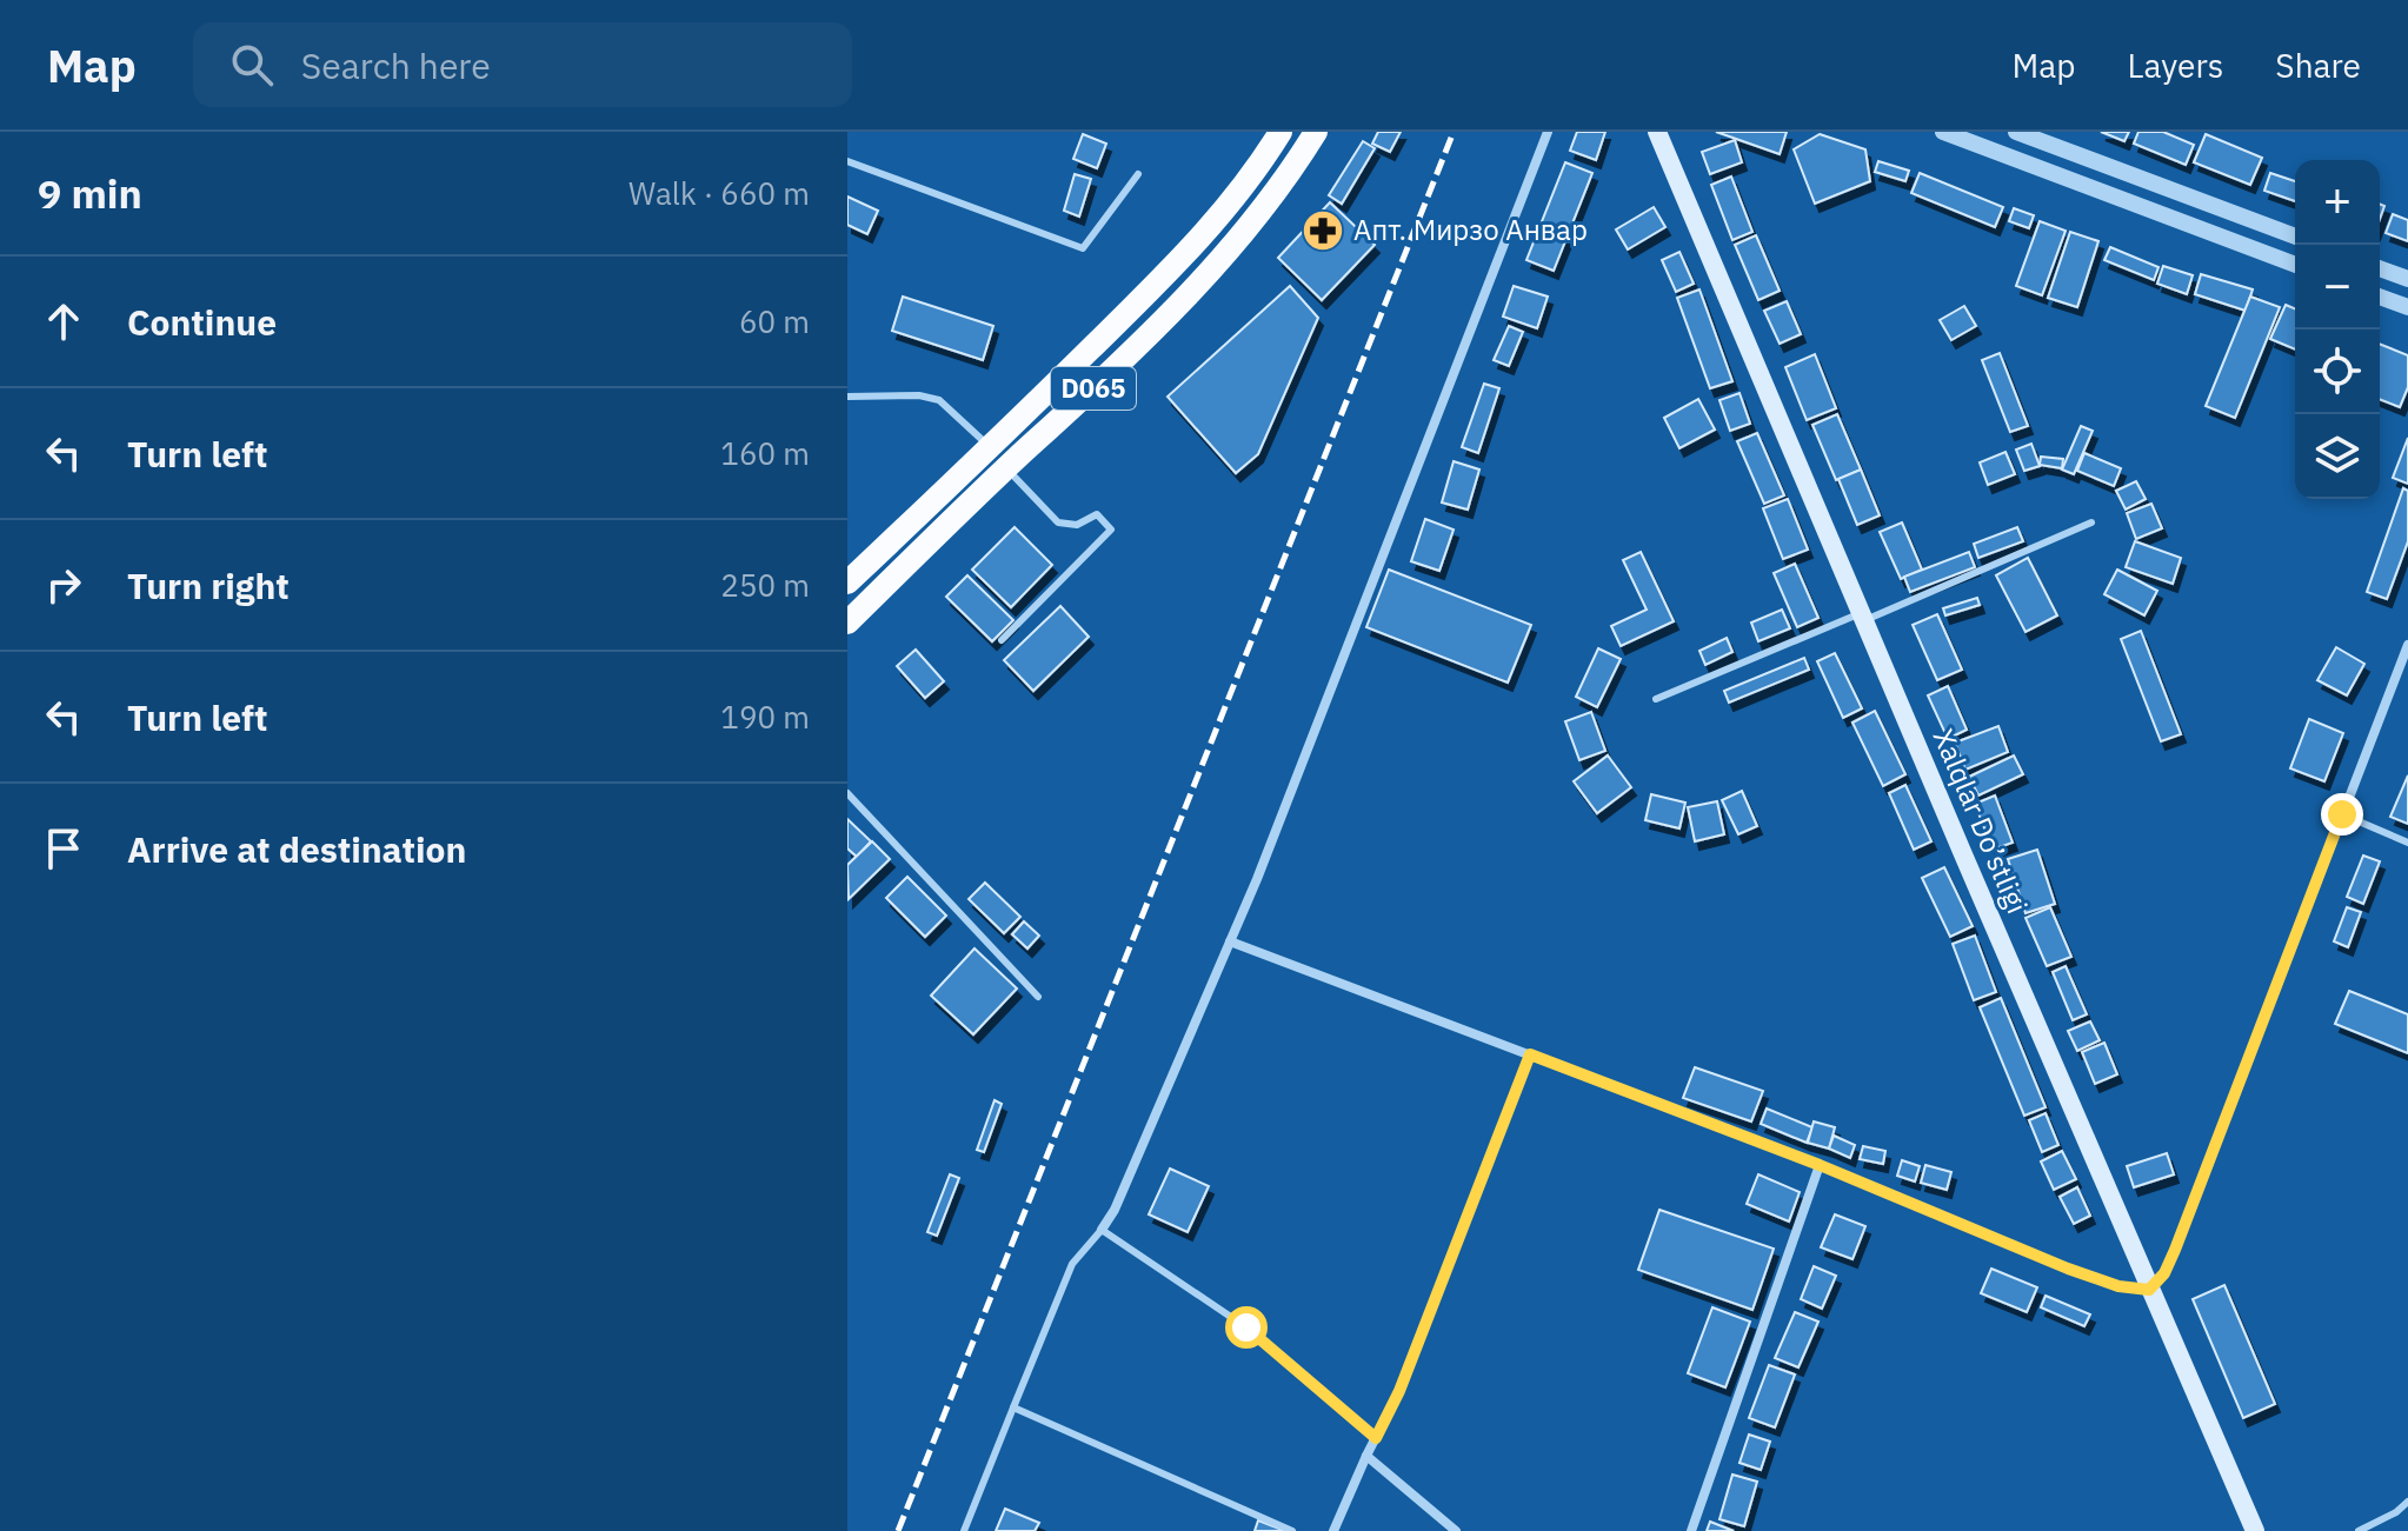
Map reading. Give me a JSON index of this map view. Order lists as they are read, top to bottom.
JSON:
{
  "streets": {
    "main road": ["D065", "Xalqlar Do’stligi"]
  },
  "places": {
    "pharmacy": ["Апт. Мирзо Анвар"]
  },
  "page": {
    "header": "Map",
    "search": "Search here",
    "nav": ["Map", "Layers", "Share"],
    "heading": ["9 min", "Walk · 660 m"],
    "map_buttons": ["+", "−"],
    "list": [
      ["Continue", "60 m"],
      ["Turn left", "160 m"],
      ["Turn right", "250 m"],
      ["Turn left", "190 m"],
      "Arrive at destination"
    ]
  }
}
